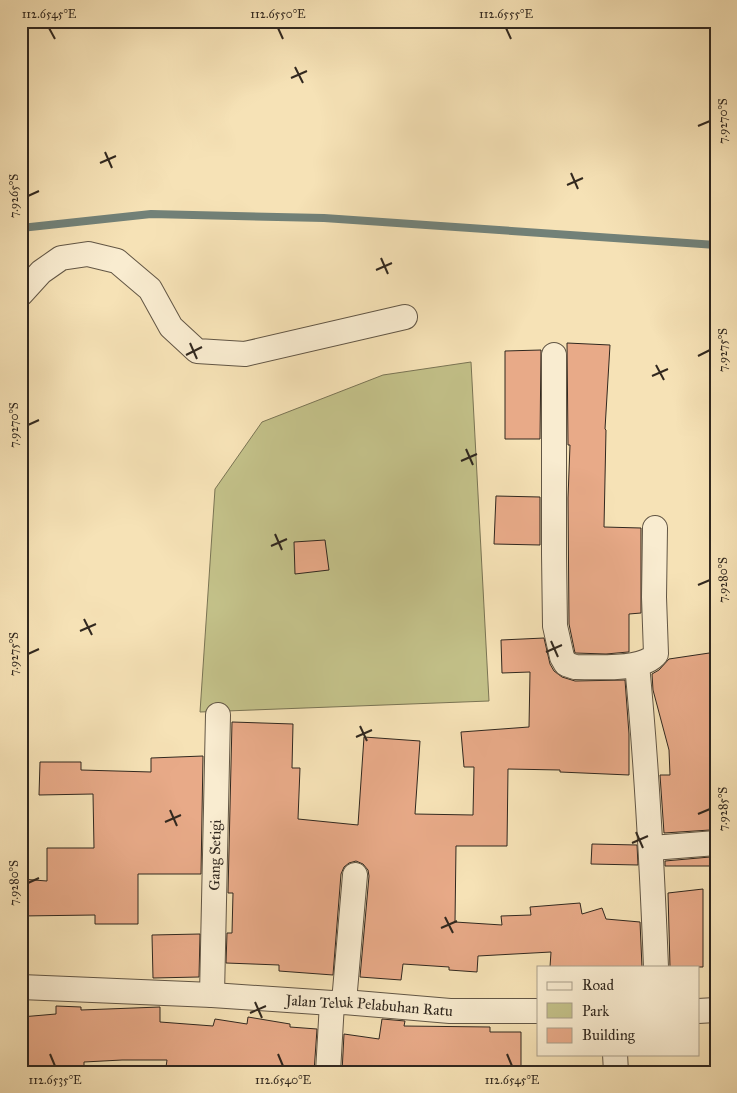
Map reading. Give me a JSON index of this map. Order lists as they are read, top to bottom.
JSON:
{
  "streets": {
    "street": ["Gang Setigi", "Jalan Teluk Pelabuhan Ratu"]
  },
  "crossings": [
    ["Gang Setigi", "Jalan Teluk Pelabuhan Ratu"]
  ],
  "legend": ["Road", "Park", "Building"],
  "coordinates": [
    "112.6545°E",
    "112.6550°E",
    "112.6555°E",
    "7.9270°S",
    "7.9265°S",
    "7.9275°S",
    "7.9280°S",
    "7.9285°S",
    "112.6535°E",
    "112.6540°E"
  ]
}
